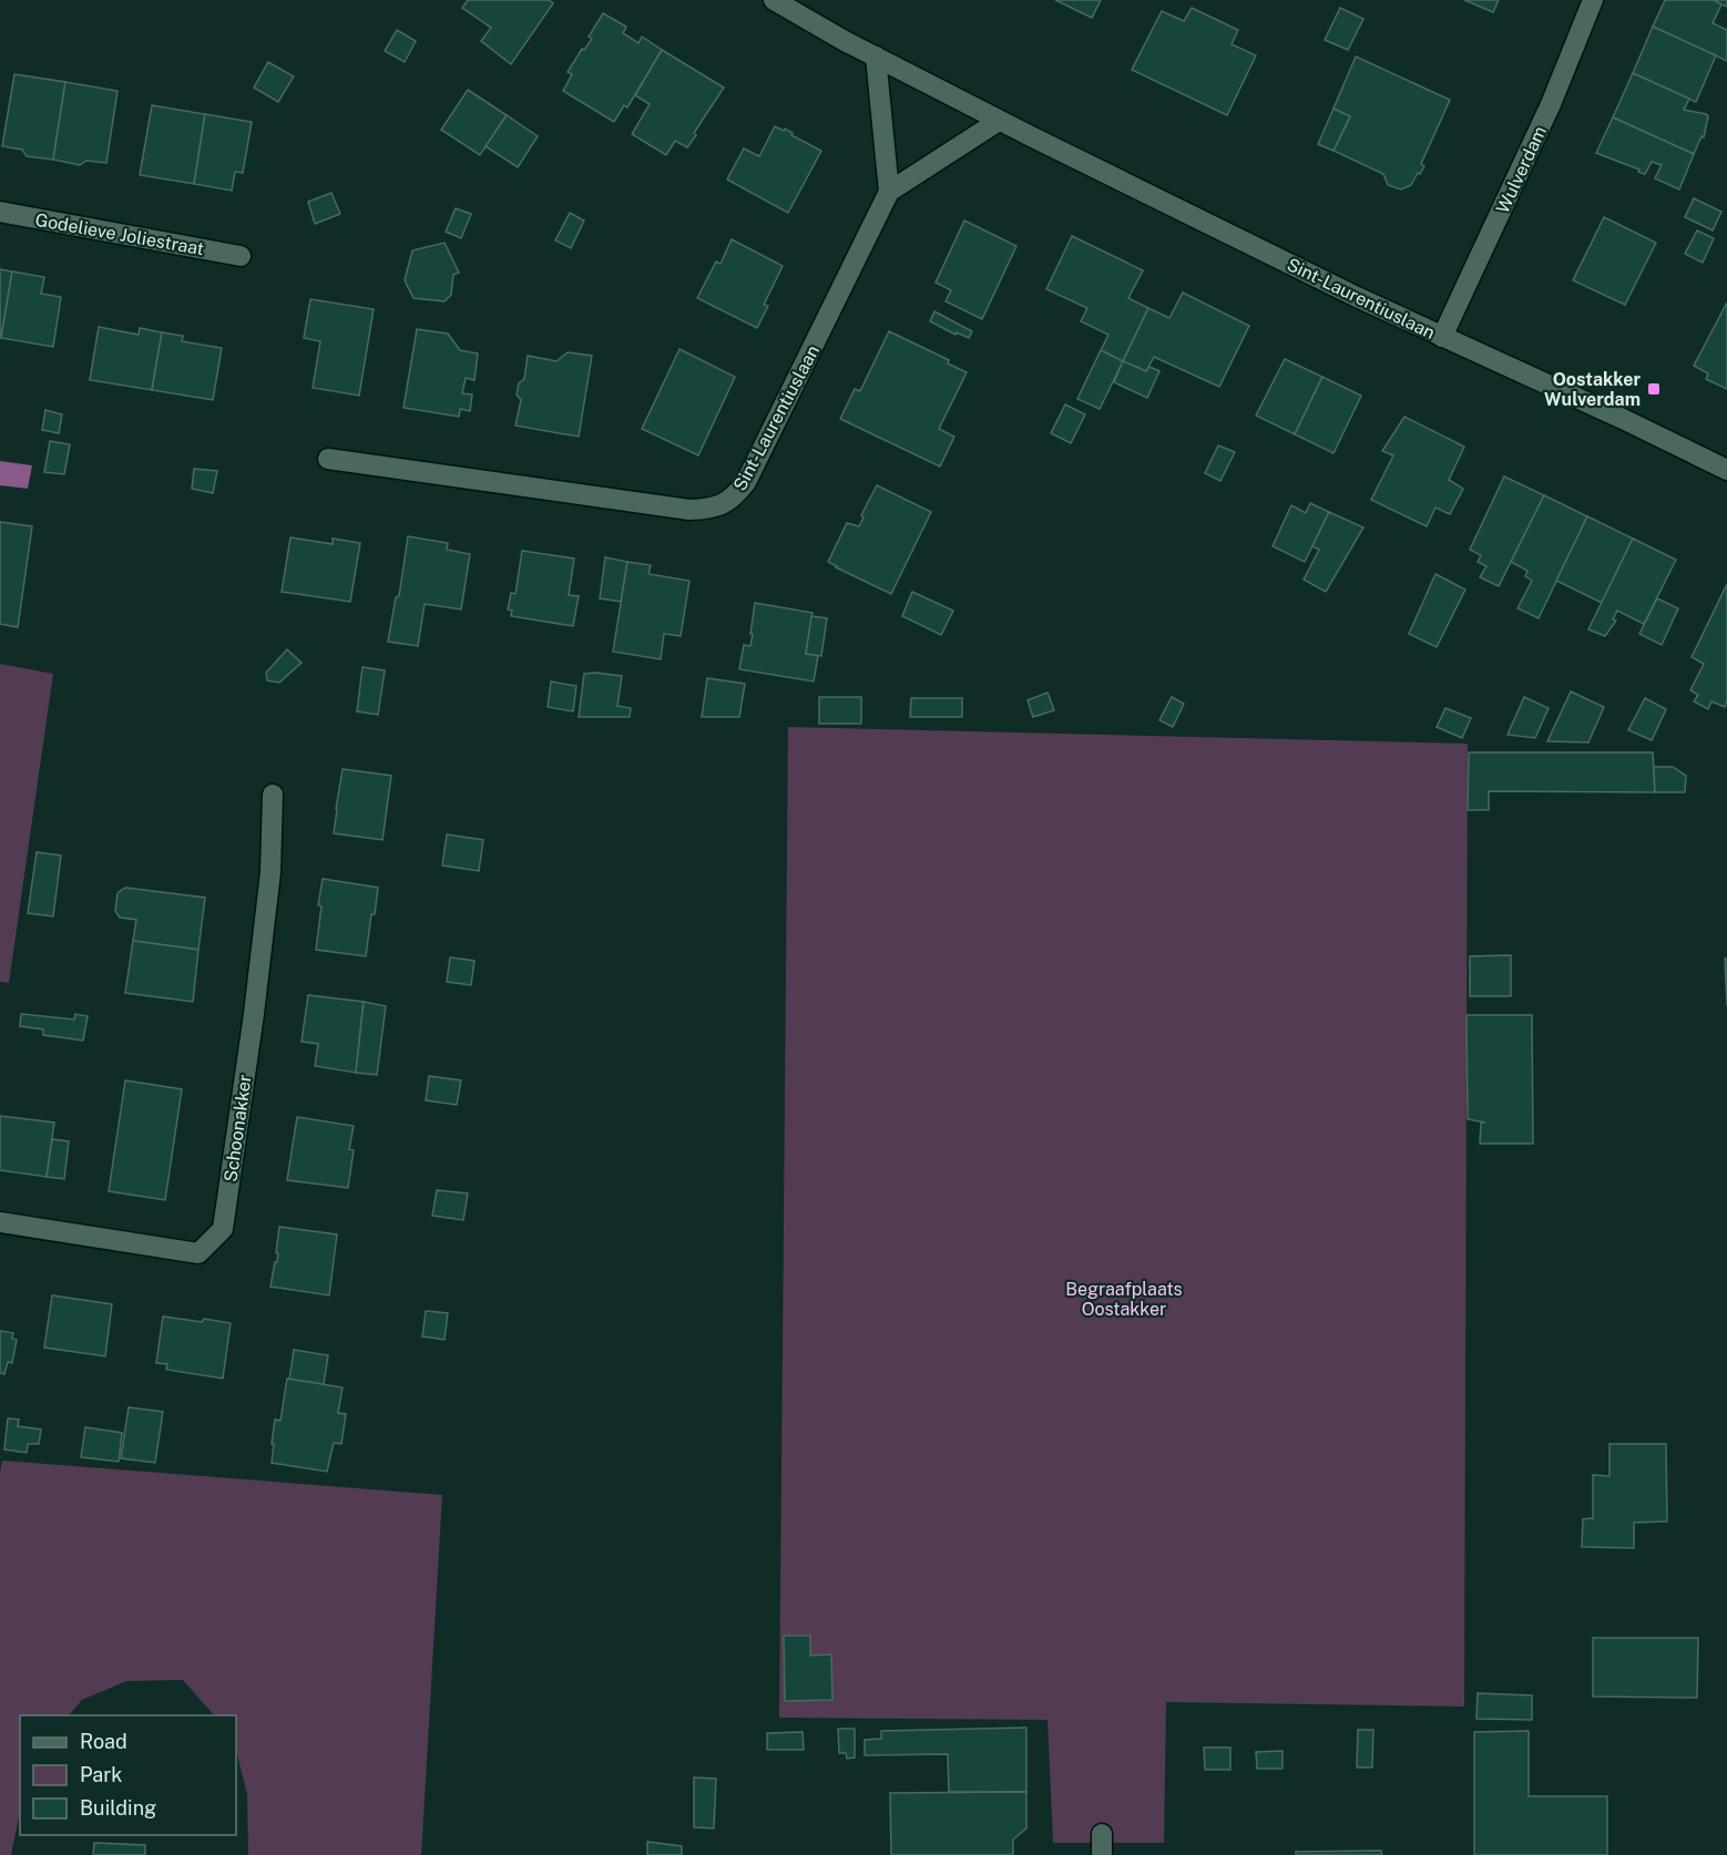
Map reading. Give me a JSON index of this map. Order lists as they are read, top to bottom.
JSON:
{
  "streets": {
    "street": [
      "Wulverdam",
      "Godelieve Joliestraat",
      "Sint-Laurentiuslaan",
      "Schoonakker"
    ]
  },
  "crossings": [
    ["Wulverdam", "Sint-Laurentiuslaan"]
  ],
  "parks": ["Begraafplaats Oostakker"],
  "places": {
    "transit": ["Oostakker Wulverdam"]
  },
  "legend": ["Road", "Park", "Building"]
}
